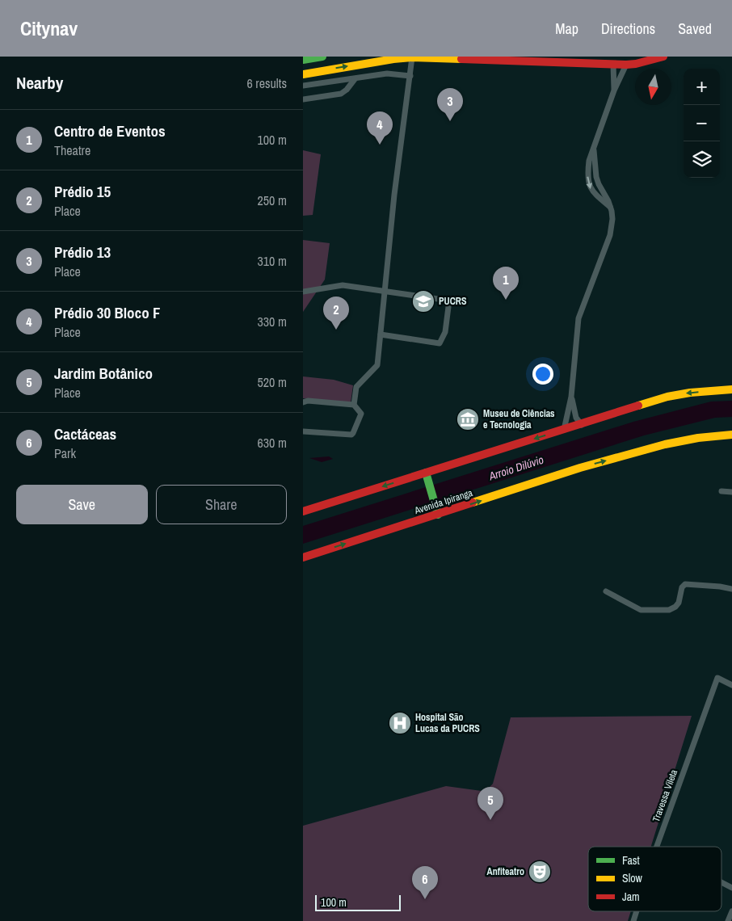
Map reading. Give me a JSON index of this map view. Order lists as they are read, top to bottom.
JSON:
{
  "streets": {
    "main road": ["Avenida Ipiranga"],
    "street": ["Travessa Vileta"]
  },
  "water": ["Arroio Dilúvio"],
  "places": {
    "school or university": ["PUCRS"],
    "museum": ["Museu de Ciências e Tecnologia"],
    "hospital": ["Hospital São Lucas da PUCRS"],
    "theatre": ["Anfiteatro"]
  },
  "legend": ["Fast", "Slow", "Jam"],
  "scale_bar": "100 m",
  "north": "bottom",
  "page": {
    "header": "Citynav",
    "nav": ["Map", "Directions", "Saved"],
    "heading": ["Nearby", "6 results"],
    "map_buttons": ["+", "−"],
    "pins": [
      "3",
      "4",
      "1",
      "2",
      "5",
      "6"
    ],
    "list": [
      {
        "mark": "1",
        "name": "Centro de Eventos",
        "note": "Theatre",
        "value": "100 m"
      },
      {
        "mark": "2",
        "name": "Prédio 15",
        "note": "Place",
        "value": "250 m"
      },
      {
        "mark": "3",
        "name": "Prédio 13",
        "note": "Place",
        "value": "310 m"
      },
      {
        "mark": "4",
        "name": "Prédio 30 Bloco F",
        "note": "Place",
        "value": "330 m"
      },
      {
        "mark": "5",
        "name": "Jardim Botânico",
        "note": "Place",
        "value": "520 m"
      },
      {
        "mark": "6",
        "name": "Cactáceas",
        "note": "Park",
        "value": "630 m"
      }
    ],
    "buttons": ["Save", "Share"],
    "scale": "100 m"
  }
}
